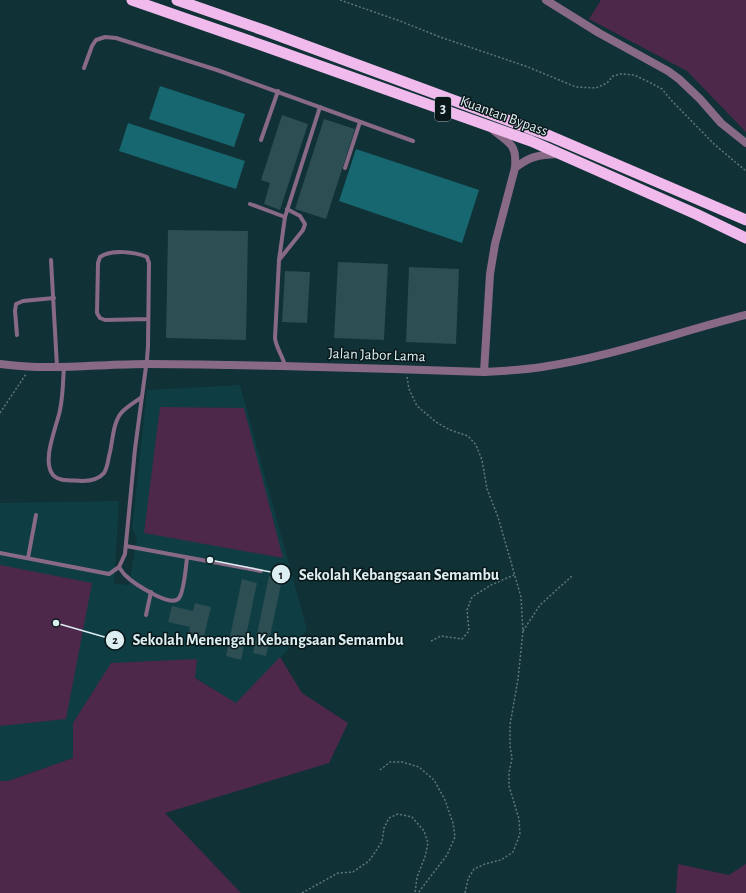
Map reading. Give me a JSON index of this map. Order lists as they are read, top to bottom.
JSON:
{
  "streets": {
    "highway": ["3", "Kuantan Bypass"],
    "street": ["Jalan Jabor Lama"]
  },
  "places": ["Sekolah Kebangsaan Semambu", "Sekolah Menengah Kebangsaan Semambu"]
}
